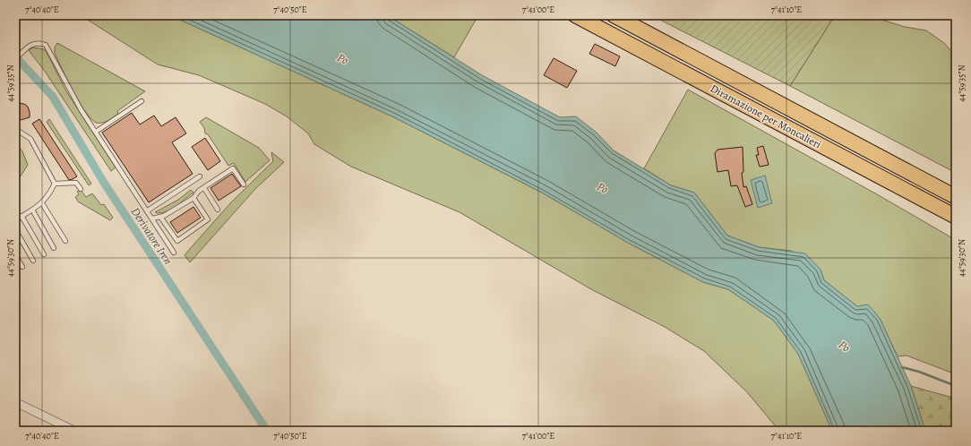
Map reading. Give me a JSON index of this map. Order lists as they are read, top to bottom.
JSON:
{
  "streets": {
    "highway": ["Diramazione per Moncalieri"]
  },
  "water": ["Po", "Derivatore Iren"],
  "coordinates": [
    "7°40'40\"E",
    "7°40'50\"E",
    "7°41'00\"E",
    "7°41'10\"E",
    "44°59'35\"N",
    "44°59'30\"N"
  ]
}
